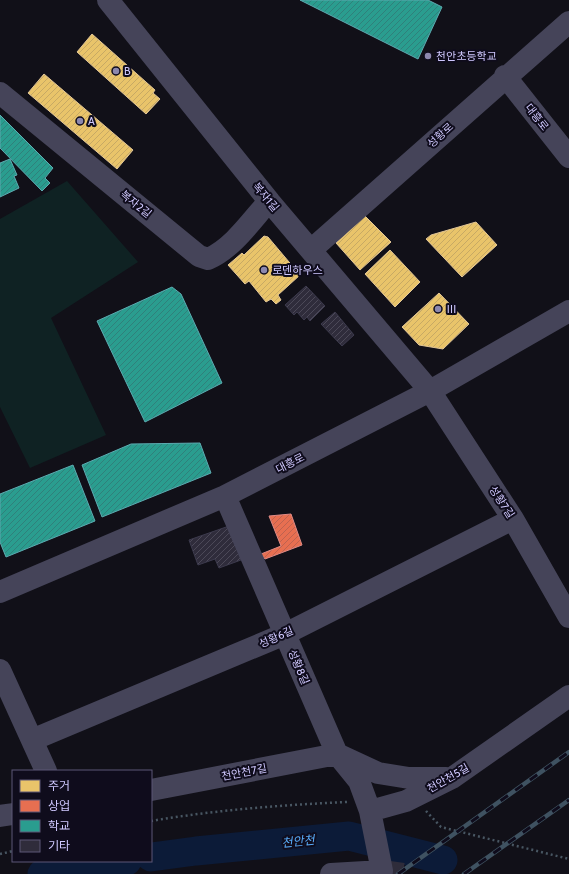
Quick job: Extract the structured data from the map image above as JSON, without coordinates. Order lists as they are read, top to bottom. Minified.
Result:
{"streets":{"street":["대흥로","성황로","복자1길","복자2길","성황7길","성황6길","성황8길","천안천7길","천안천5길"]},"crossings":[["대흥로","성황로"],["대흥로","복자1길"],["대흥로","성황7길"],["대흥로","성황8길"],["성황로","복자1길"],["복자1길","복자2길"],["복자1길","성황7길"],["성황7길","성황6길"],["성황6길","성황8길"],["성황8길","천안천7길"],["성황8길","천안천5길"]],"water":["천안천"],"places":["천안초등학교","B","A","로덴하우스","Ⅲ"],"legend":["주거","상업","학교","기타"]}
